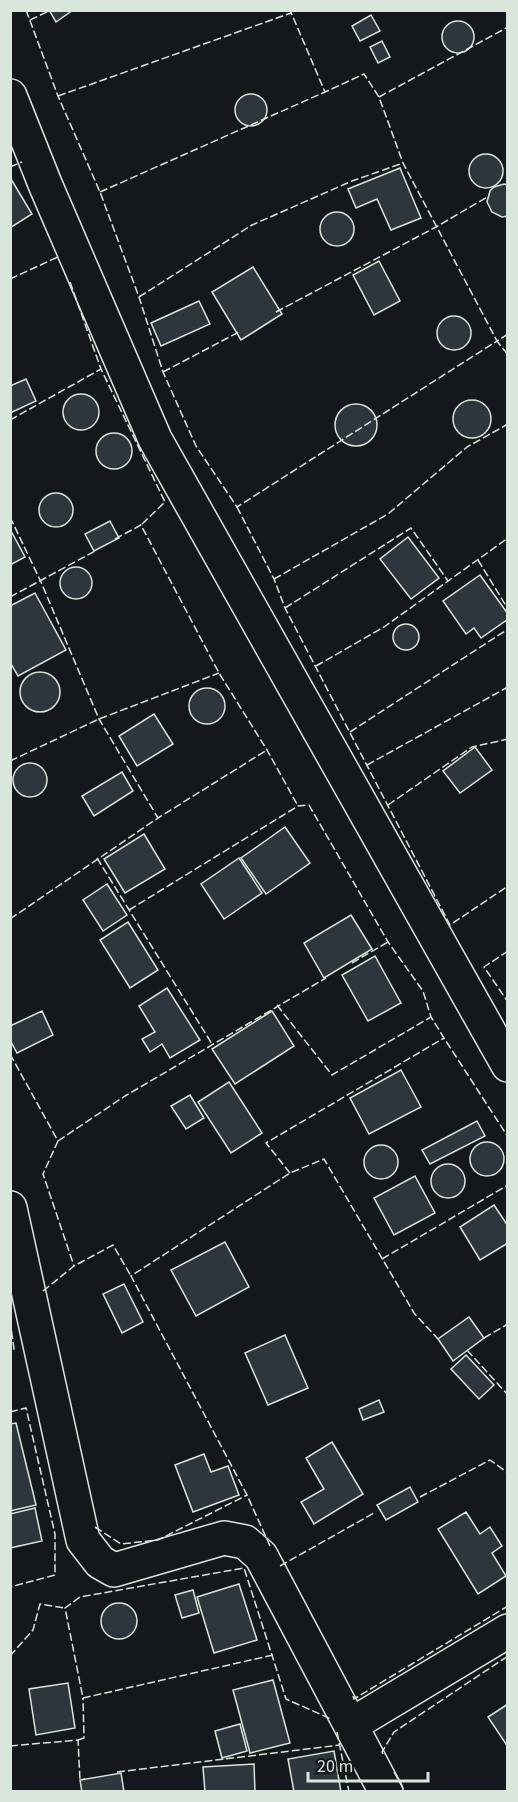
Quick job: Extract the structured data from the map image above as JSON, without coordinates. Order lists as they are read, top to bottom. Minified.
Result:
{"scale_bar":"20 m"}
